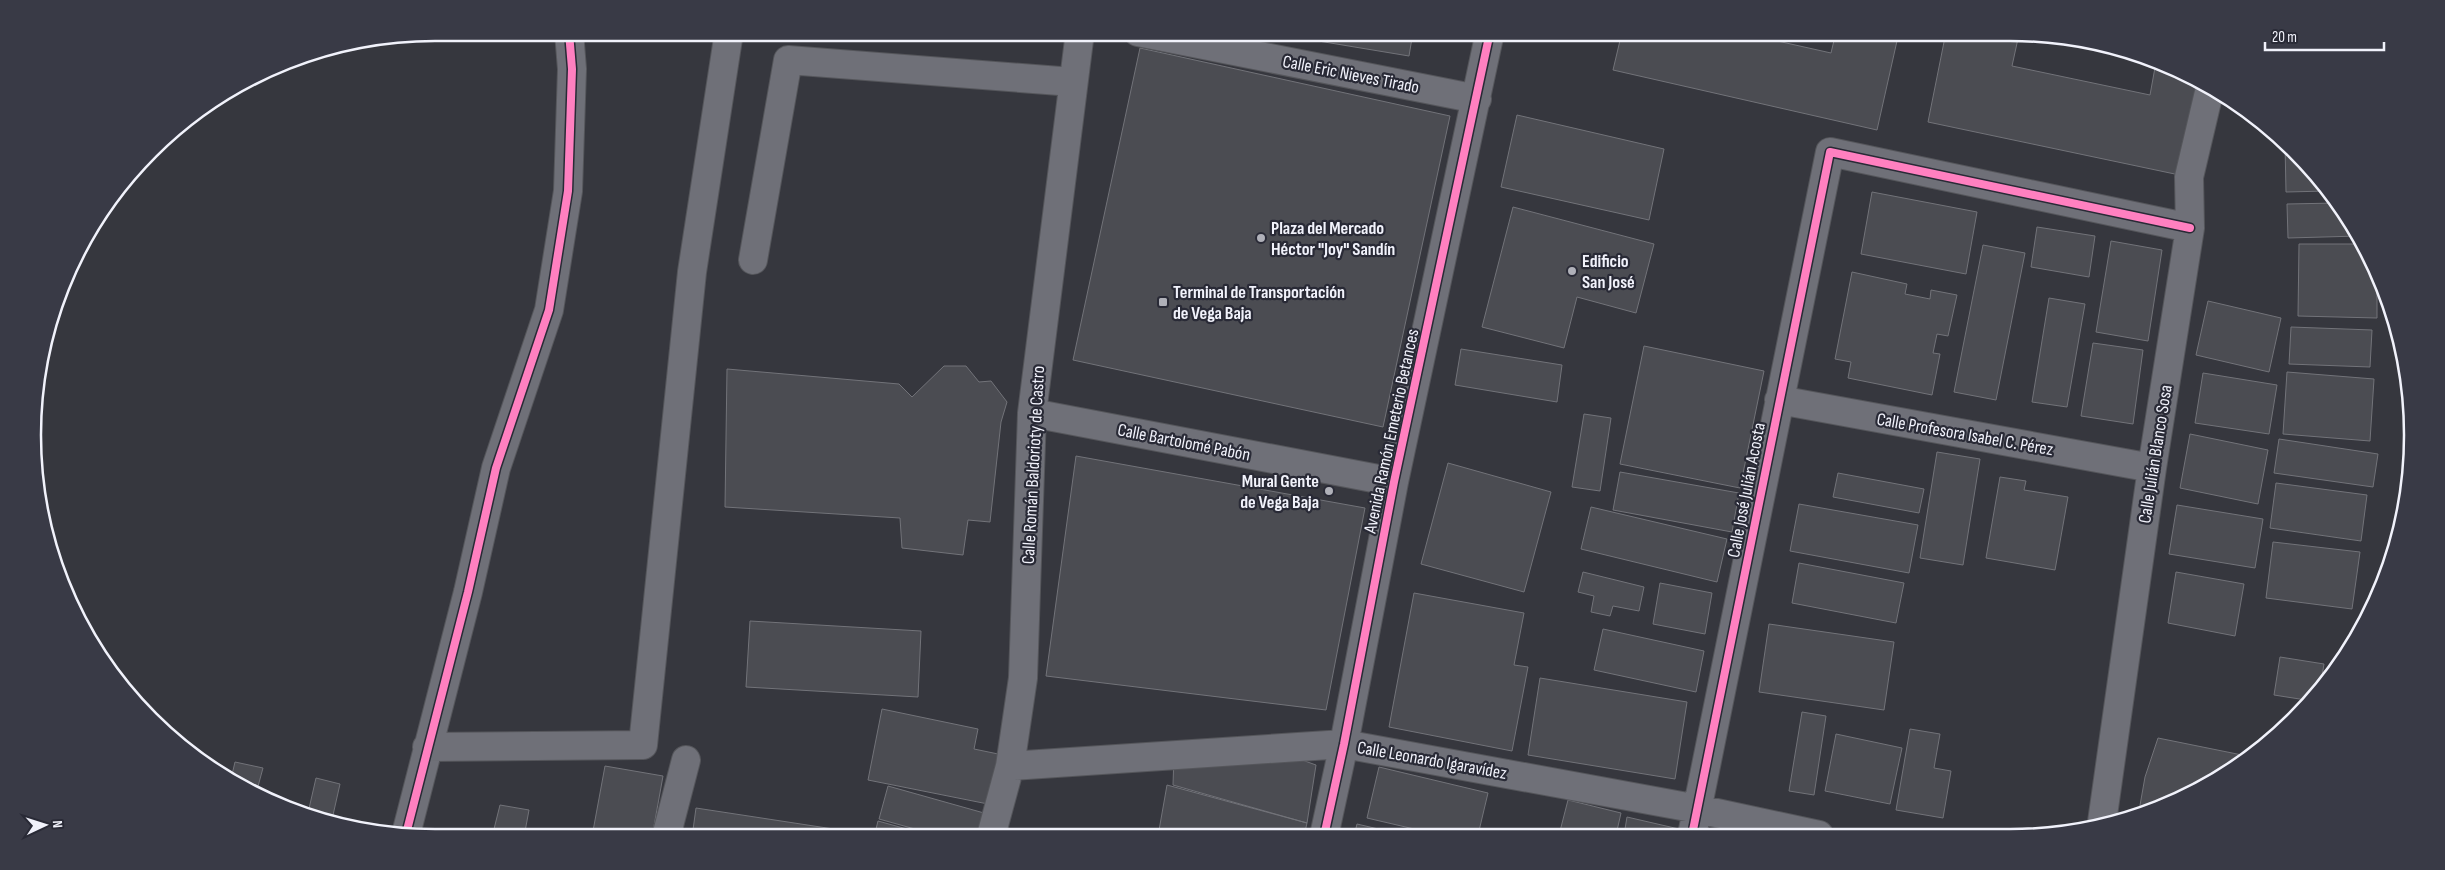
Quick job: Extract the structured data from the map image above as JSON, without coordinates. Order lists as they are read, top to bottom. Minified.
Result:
{"streets":{"street":["Calle Eric Nieves Tirado","Avenida Ramón Emeterio Betances","Calle Profesora Isabel C. Pérez","Calle Bartolomé Pabón","Calle Julián Blanco Sosa","Calle Román Baldorioty de Castro","Calle José Julián Acosta","Calle Leonardo Igaravídez"]},"crossings":[["Calle Eric Nieves Tirado","Avenida Ramón Emeterio Betances"],["Avenida Ramón Emeterio Betances","Calle Bartolomé Pabón"],["Avenida Ramón Emeterio Betances","Calle Leonardo Igaravídez"],["Calle Profesora Isabel C. Pérez","Calle Julián Blanco Sosa"],["Calle Profesora Isabel C. Pérez","Calle José Julián Acosta"],["Calle Bartolomé Pabón","Calle Román Baldorioty de Castro"],["Calle Julián Blanco Sosa","Calle José Julián Acosta"],["Calle Román Baldorioty de Castro","Calle Leonardo Igaravídez"],["Calle José Julián Acosta","Calle Leonardo Igaravídez"]],"places":{"other":["Plaza del Mercado Héctor \"Joy\" Sandín","Edificio San José","Mural Gente de Vega Baja"],"transit":["Terminal de Transportación de Vega Baja"]},"scale_bar":"20 m","north":"right"}
